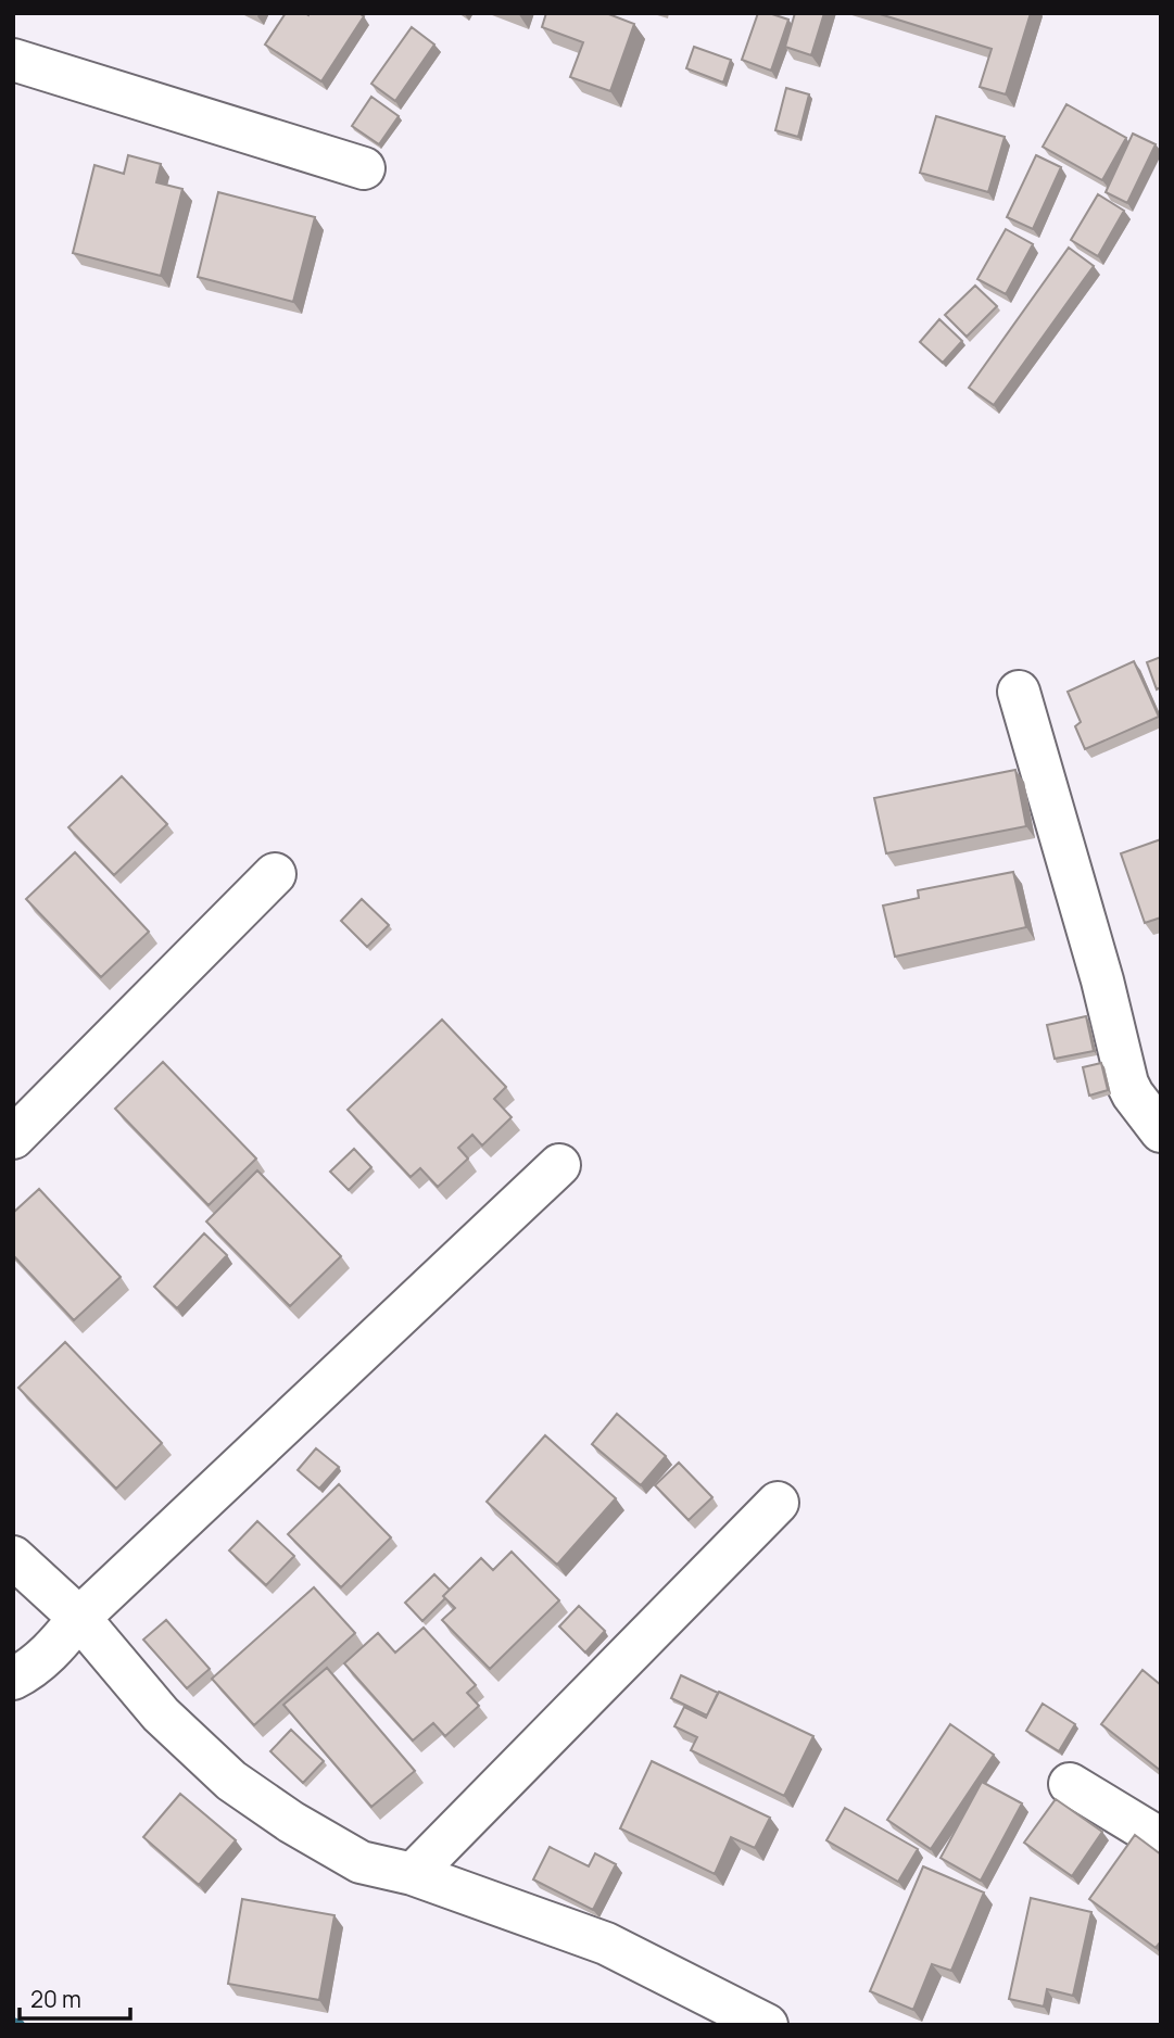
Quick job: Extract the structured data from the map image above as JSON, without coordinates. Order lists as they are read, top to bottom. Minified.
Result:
{"scale_bar":"20 m"}
